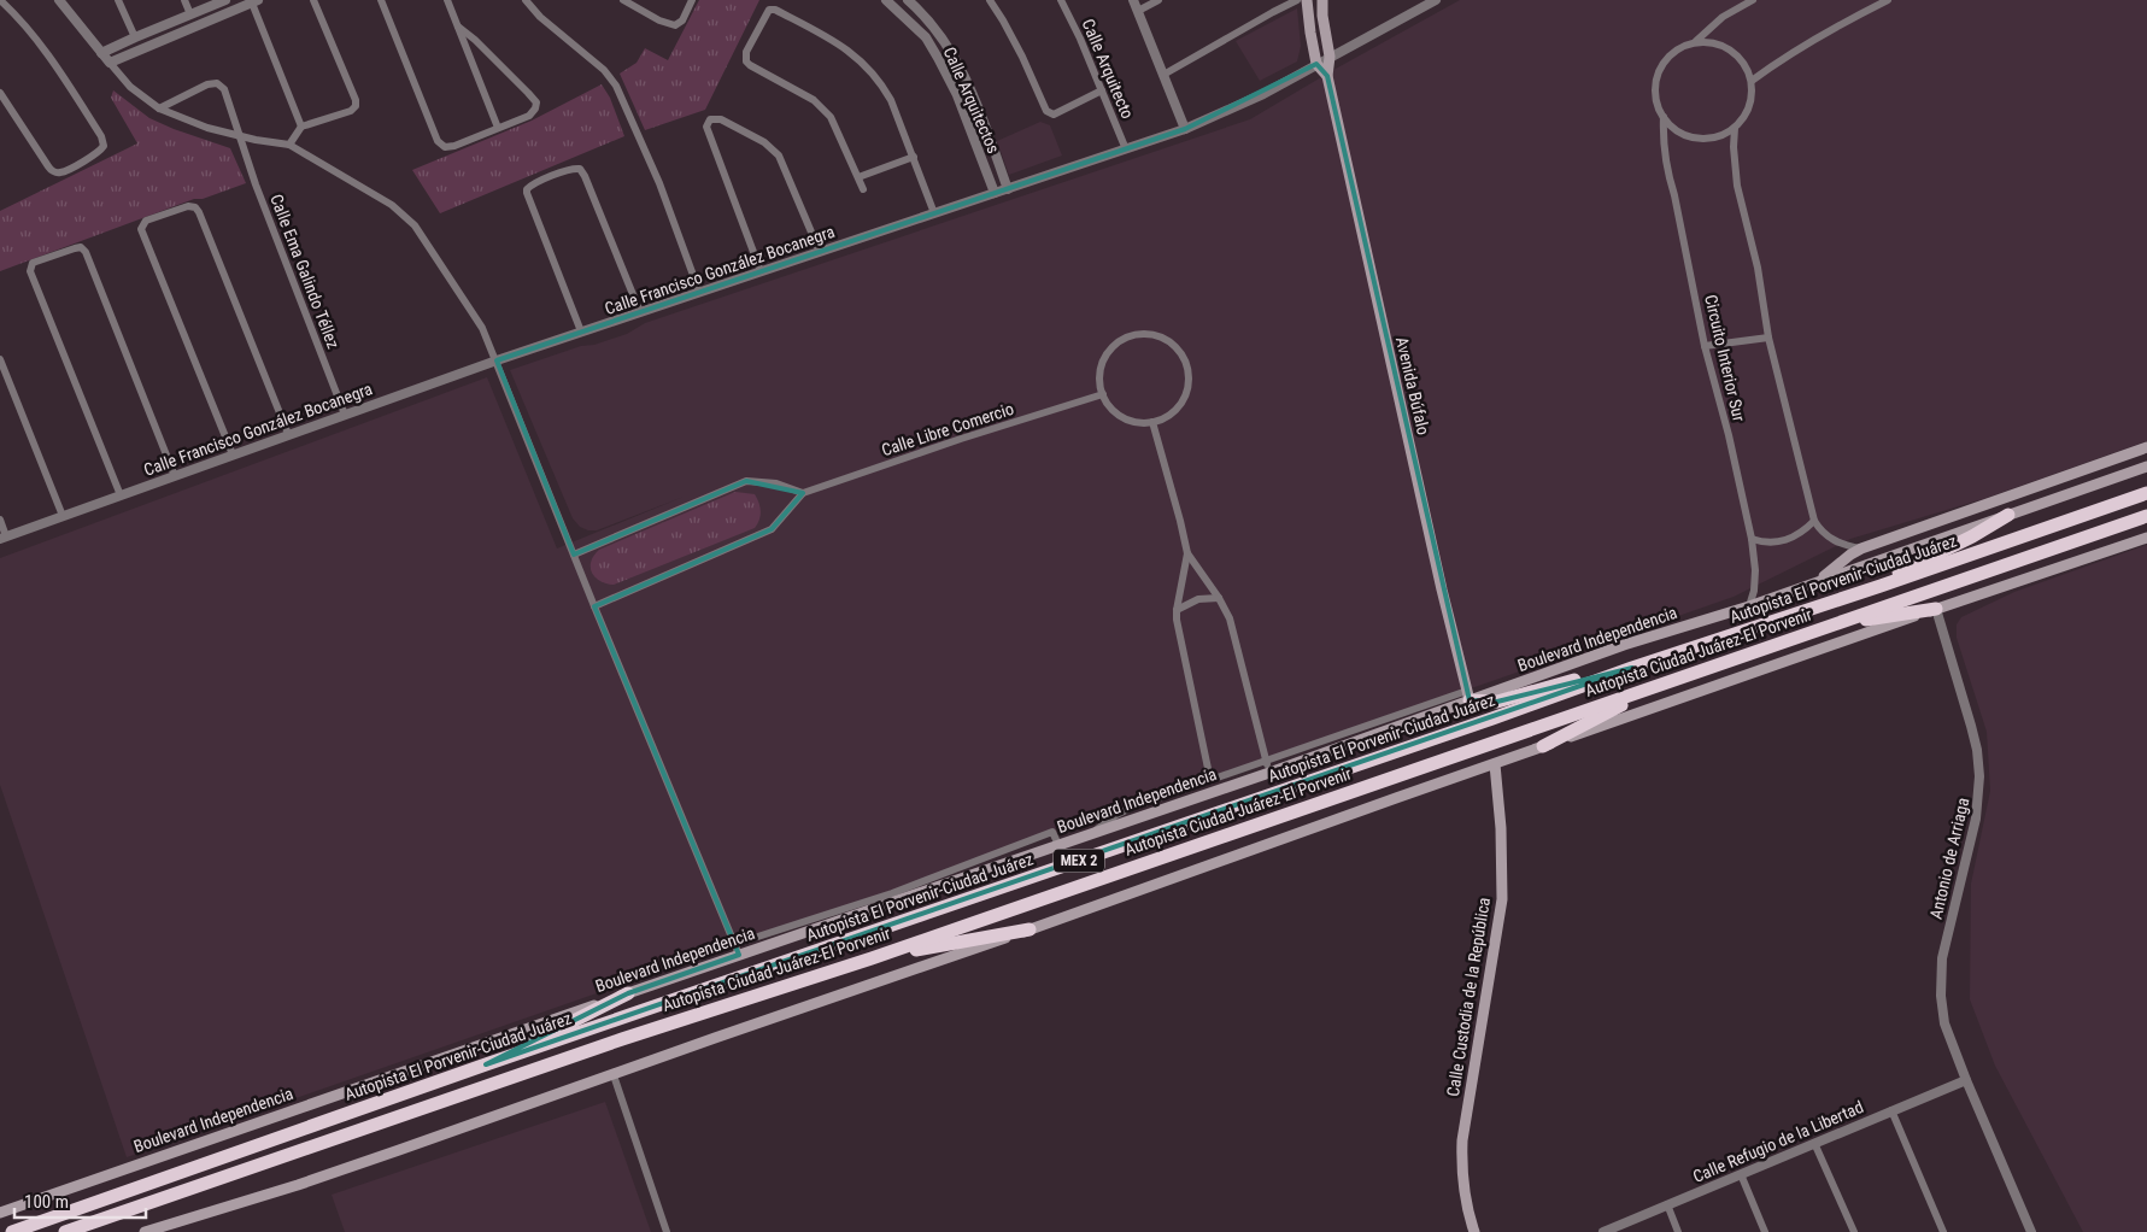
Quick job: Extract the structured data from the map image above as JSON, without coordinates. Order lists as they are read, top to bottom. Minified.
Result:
{"streets":{"highway":["Autopista El Porvenir-Ciudad Juárez","Autopista Ciudad Juárez-El Porvenir","MEX 2"],"main road":["Avenida Búfalo","Boulevard Independencia","Calle Custodia de la República"],"street":["Calle Arquitecto","Calle Arquitectos","Calle Francisco González Bocanegra","Calle Ema Galindo Téllez","Circuito Interior Sur","Calle Libre Comercio","Antonio de Arriaga","Calle Refugio de la Libertad"]},"crossings":[["Calle Arquitecto","Calle Francisco González Bocanegra"],["Calle Arquitectos","Calle Francisco González Bocanegra"],["Calle Francisco González Bocanegra","Calle Ema Galindo Téllez"],["Calle Francisco González Bocanegra","Avenida Búfalo"],["Circuito Interior Sur","Boulevard Independencia"],["Avenida Búfalo","Boulevard Independencia"],["Antonio de Arriaga","Calle Refugio de la Libertad"]],"scale_bar":"100 m"}
